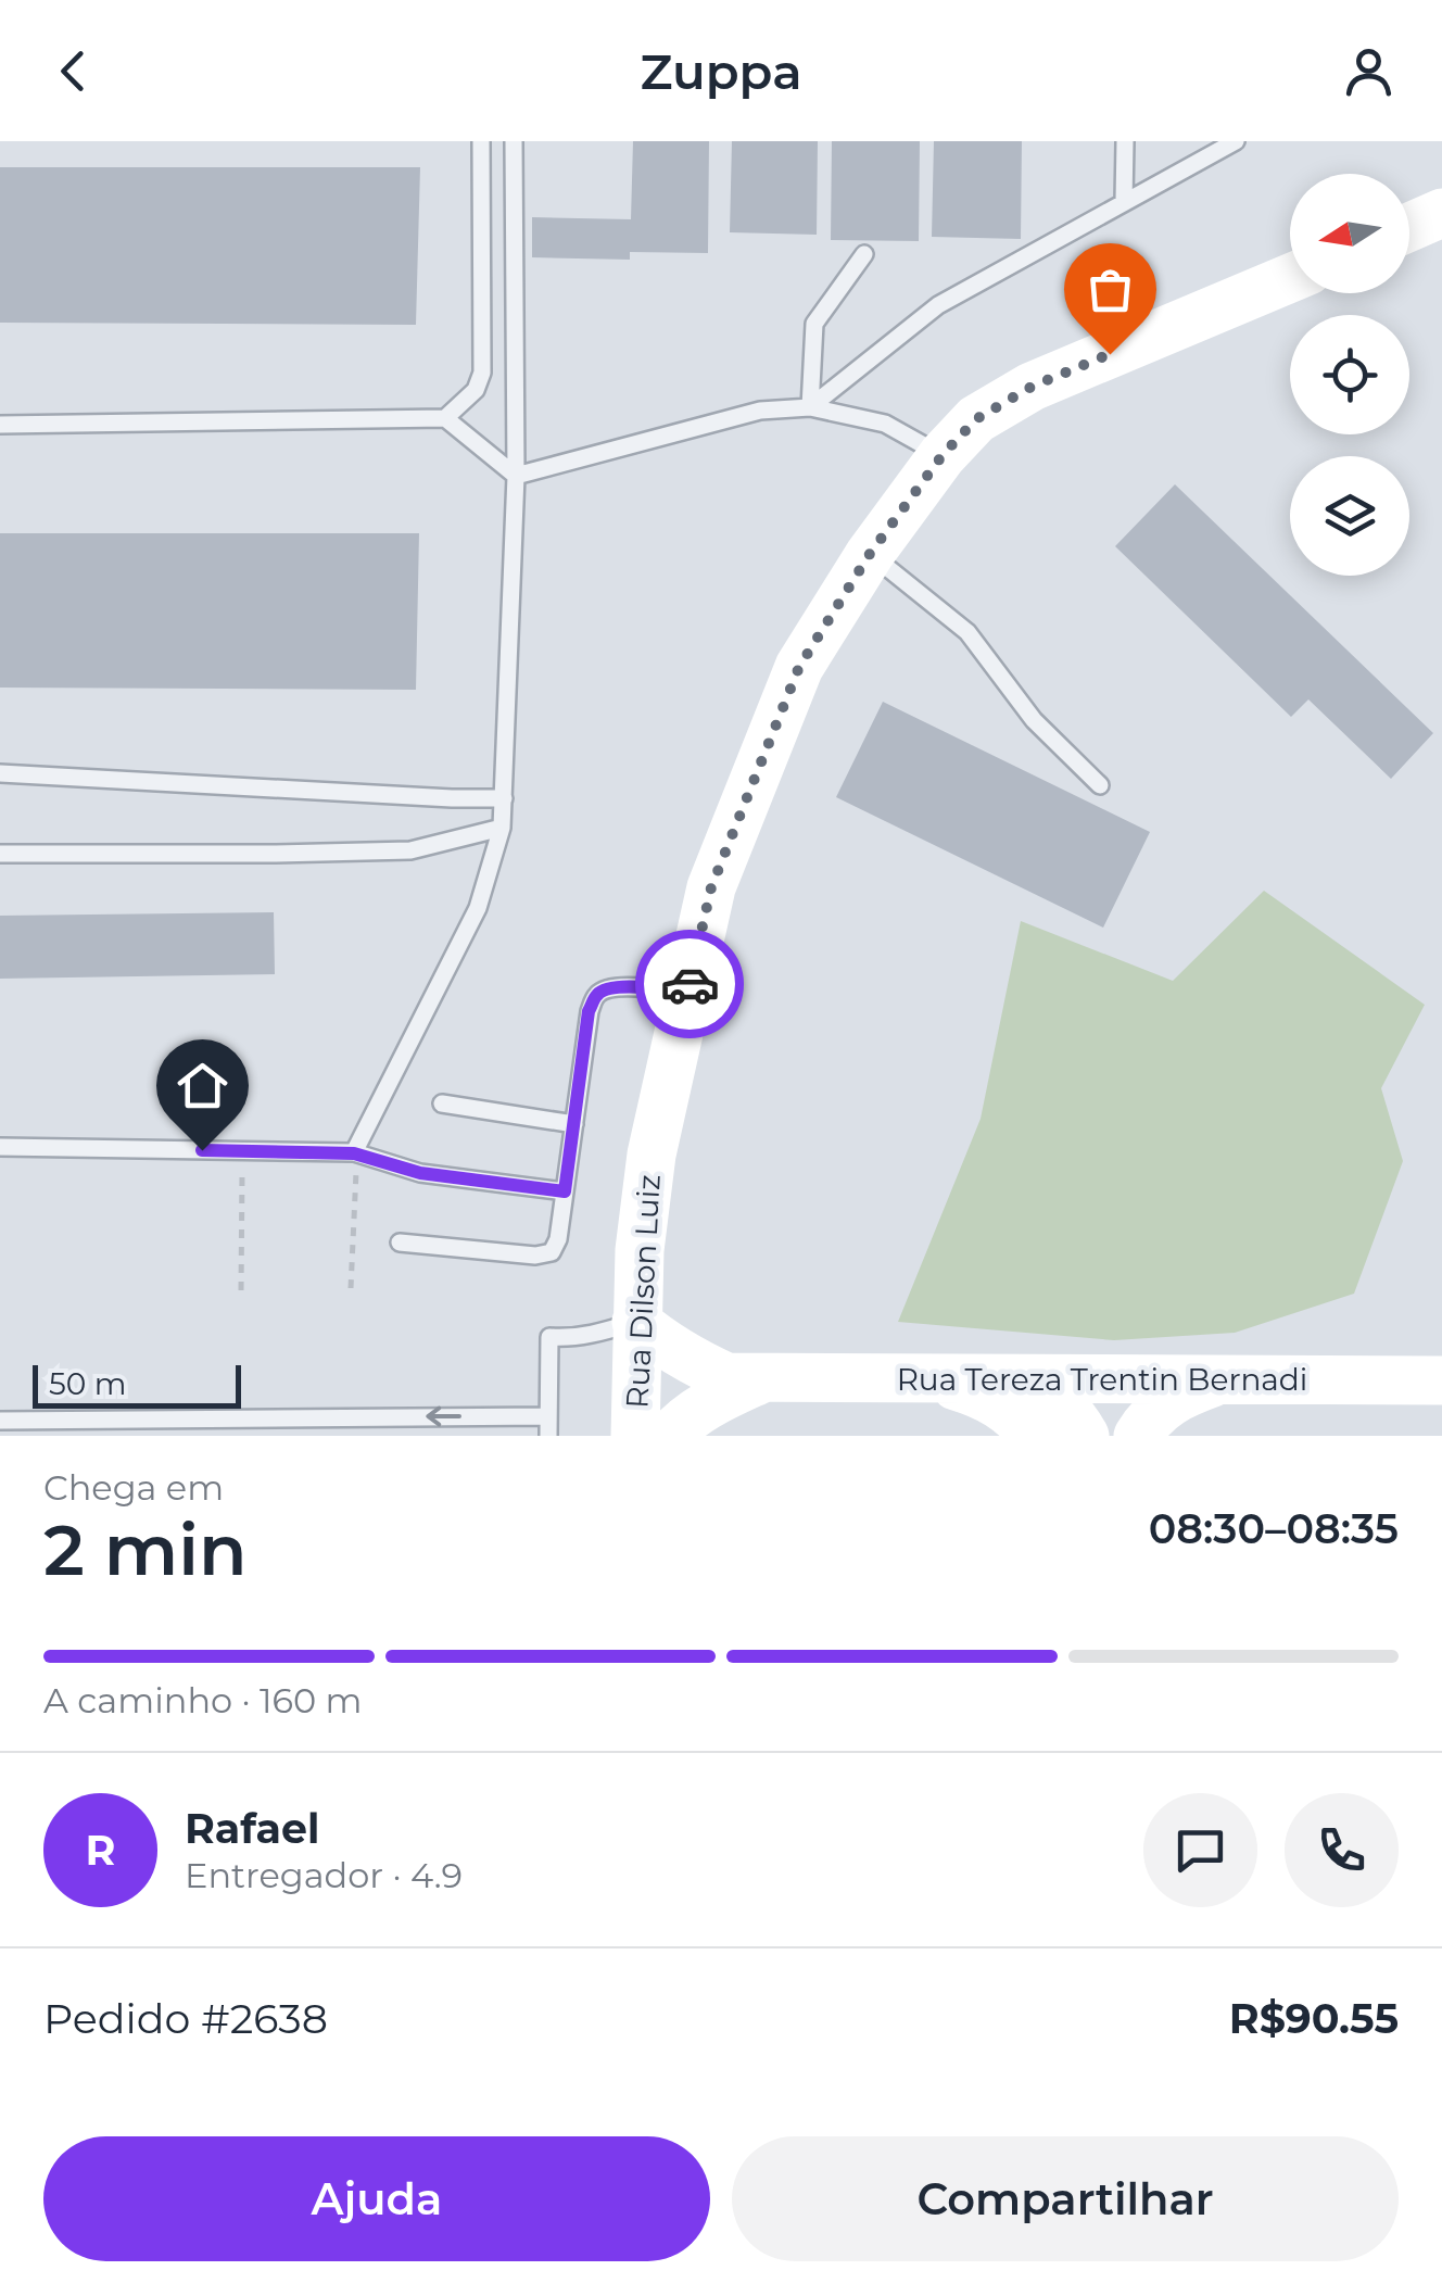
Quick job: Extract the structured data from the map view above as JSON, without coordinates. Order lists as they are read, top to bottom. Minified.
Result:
{"streets":{"street":["Rua Dilson Luiz","Rua Tereza Trentin Bernadi"]},"crossings":[["Rua Dilson Luiz","Rua Tereza Trentin Bernadi"]],"scale_bar":"50 m","north":"left","page":{"header":"Zuppa","scale":"50 m","heading":["2 min","Chega em","08:30–08:35"],"panel":["Rafael","Entregador · 4.9","Pedido #2638","R$90.55"],"bar":"A caminho · 160 m","round":"R","buttons":["Ajuda","Compartilhar"]}}
